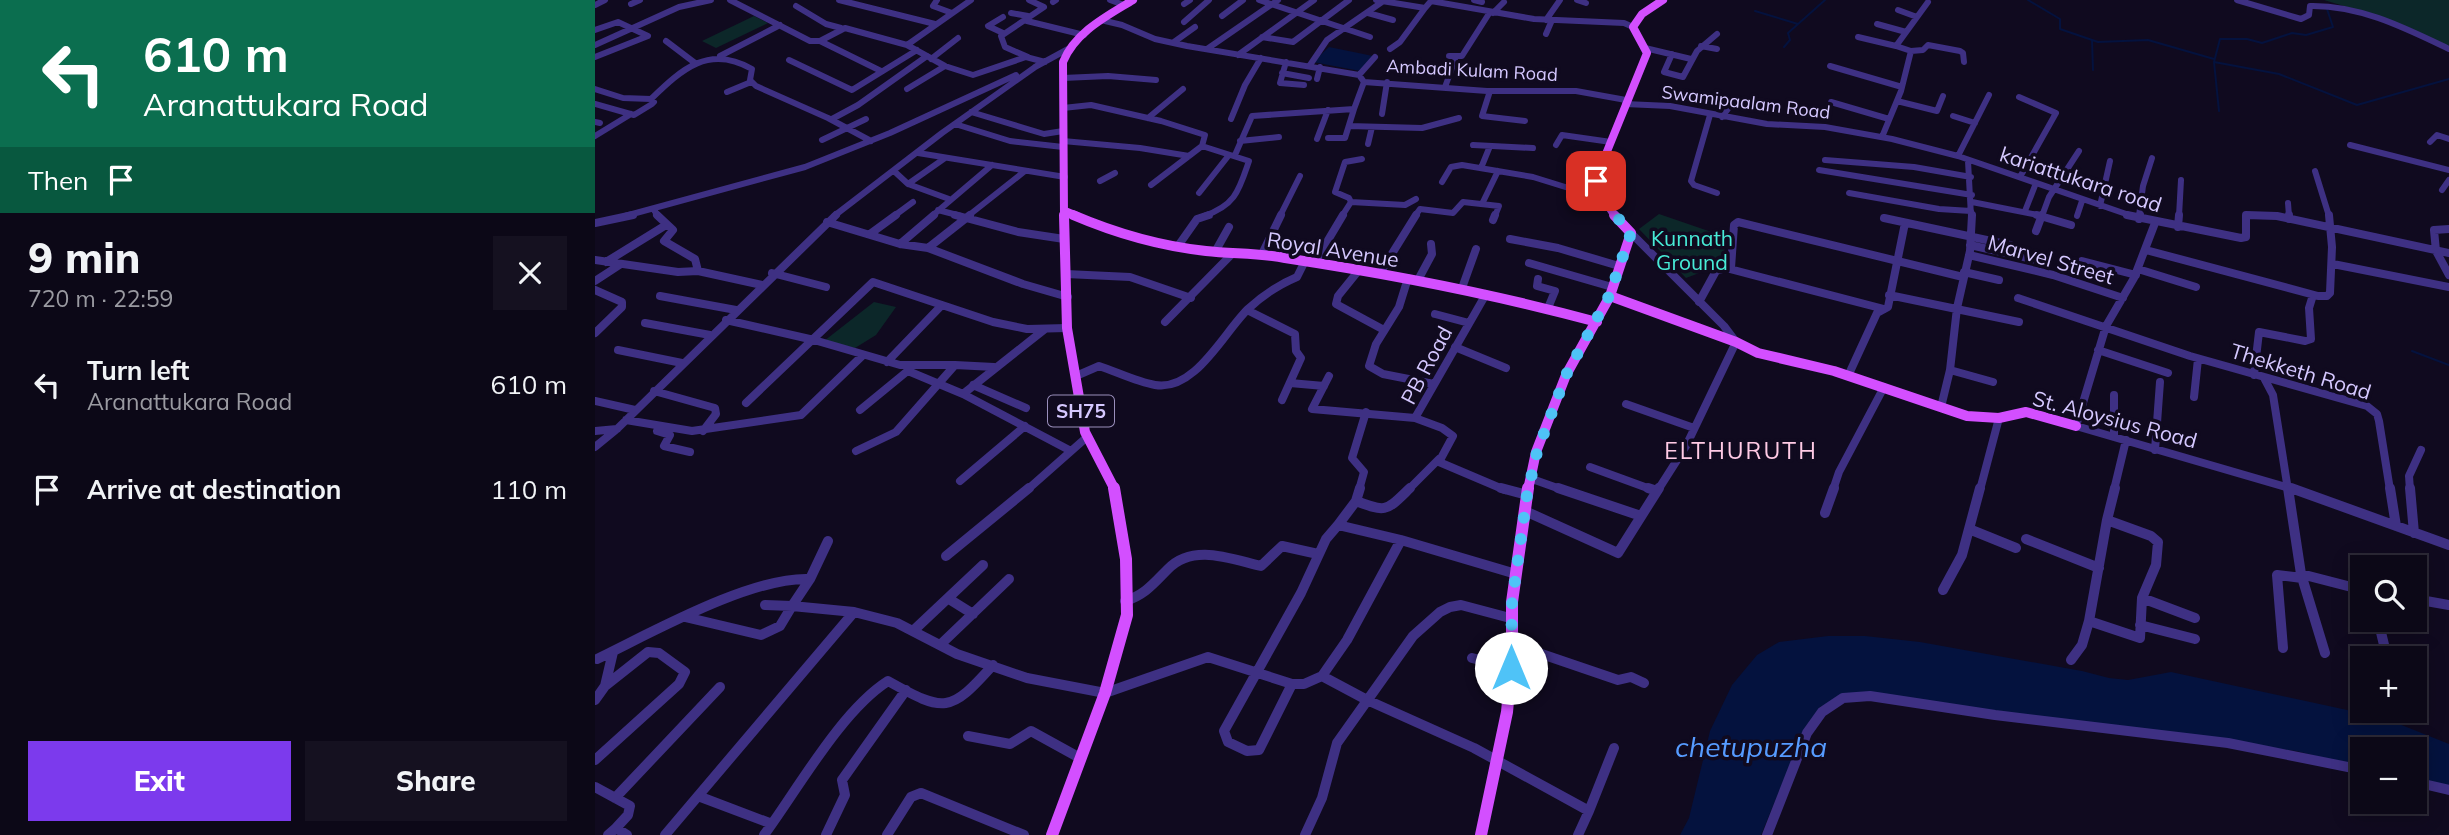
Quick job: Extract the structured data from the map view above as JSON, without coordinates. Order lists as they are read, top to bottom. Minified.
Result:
{"streets":{"main road":["Royal Avenue","SH75","St. Aloysius Road"],"street":["Ambadi Kulam Road","Swamipaalam Road","kariattukara road","Marvel Street","PB Road","Thekketh Road"]},"crossings":[["Ambadi Kulam Road","Swamipaalam Road"],["Swamipaalam Road","kariattukara road"],["kariattukara road","Marvel Street"],["kariattukara road","Thekketh Road"],["kariattukara road","St. Aloysius Road"],["Royal Avenue","PB Road"],["Royal Avenue","SH75"],["Thekketh Road","St. Aloysius Road"]],"districts":["ELTHURUTH"],"water":["chetupuzha"],"parks":["Kunnath Ground"],"page":{"turn":["610 m","Aranattukara Road"],"then":"Then","heading":["9 min","720 m · 22:59"],"list":[{"name":"Turn left","note":"Aranattukara Road","value":"610 m"},{"name":"Arrive at destination","value":"110 m"}],"map_buttons":["+","−"],"buttons":["Exit","Share"]}}
